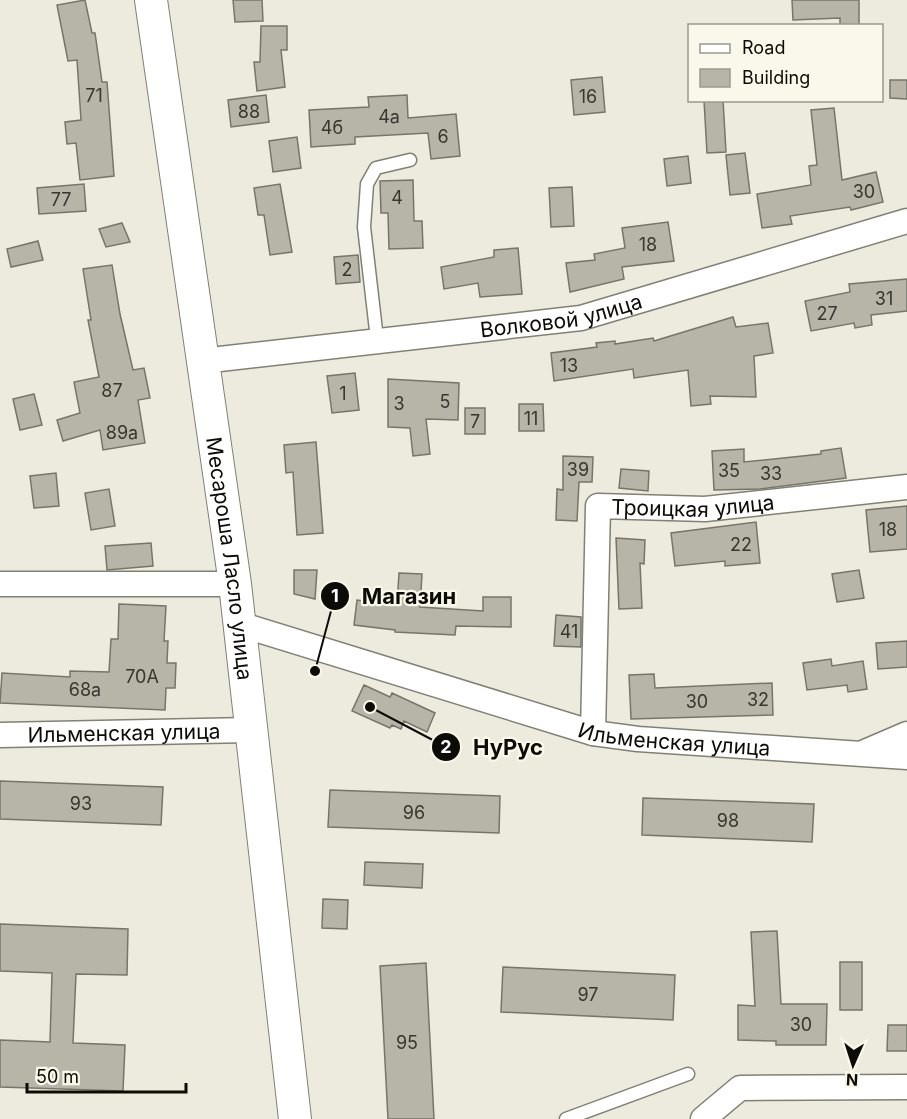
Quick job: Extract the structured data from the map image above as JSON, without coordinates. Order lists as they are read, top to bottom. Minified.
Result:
{"streets":{"street":["Волковой улица","Троицкая улица","Месароша Ласло улица","Ильменская улица"]},"crossings":[["Волковой улица","Месароша Ласло улица"],["Троицкая улица","Ильменская улица"],["Месароша Ласло улица","Ильменская улица"]],"places":["Магазин","НуРус"],"house_numbers":["71","16","88","4а","4б","6","30","4","77","18","2","31","27","13","87","1","5","3","11","7","89а","39","35","33","18","22","41","70А","68а","32","30","93","96","98","97","30","95"],"legend":["Road","Building"],"scale_bar":"50 m","north":"bottom"}
